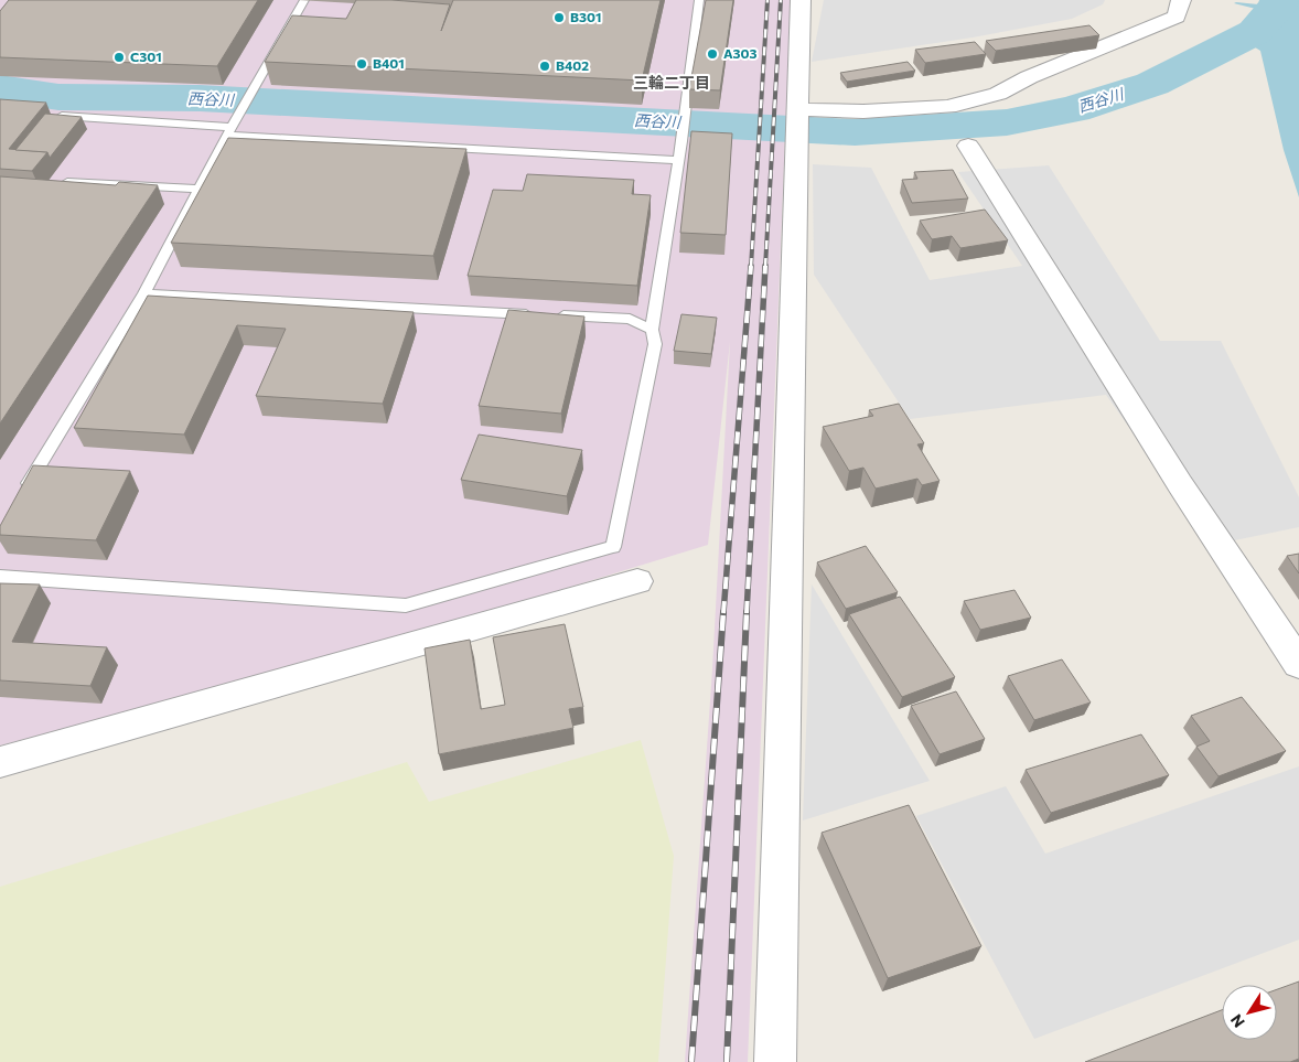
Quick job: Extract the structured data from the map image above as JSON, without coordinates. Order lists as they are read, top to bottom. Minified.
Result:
{"districts":["三輪二丁目"],"water":["西谷川"],"places":["B301","A303","C301","B401","B402"],"north":"bottom left"}
